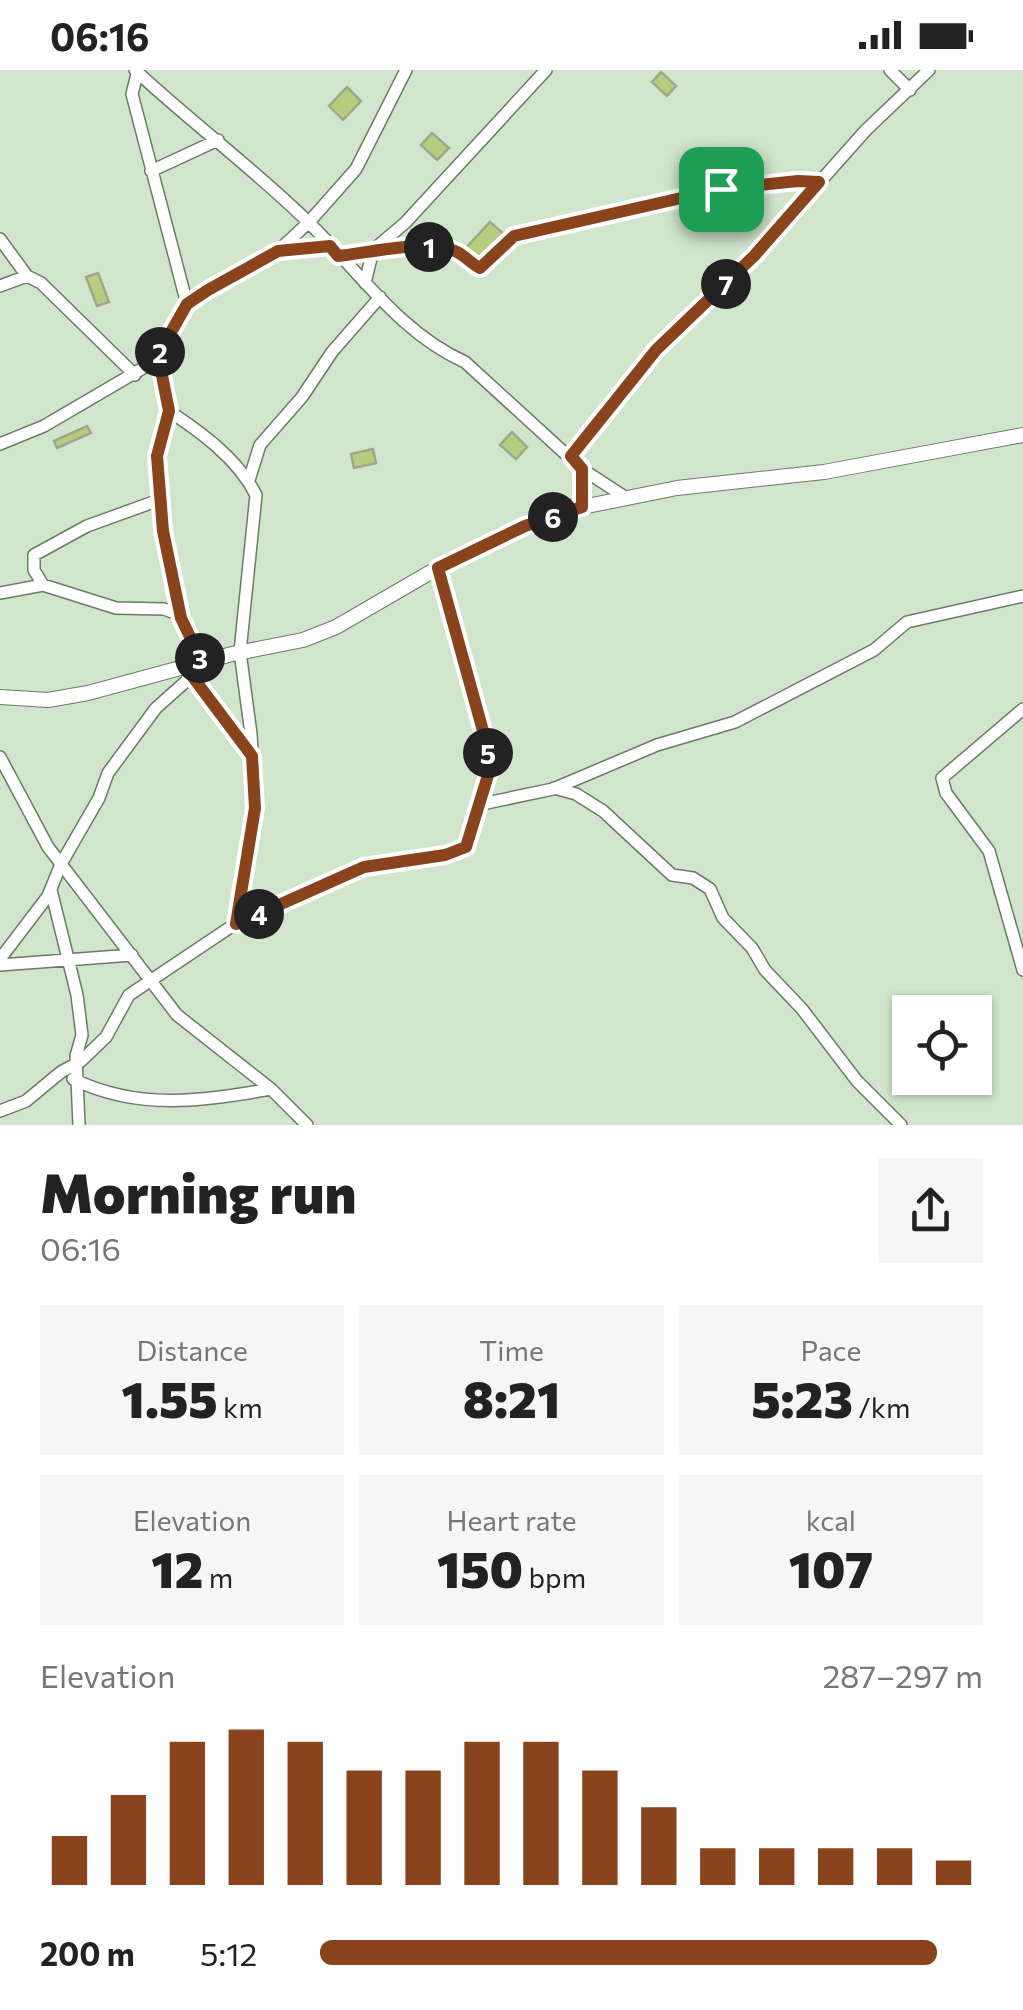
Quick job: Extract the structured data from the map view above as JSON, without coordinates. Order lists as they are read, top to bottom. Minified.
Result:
{"page":{"status":"06:16","pins":["1","7","2","6","3","5","4"],"heading":["Morning run","06:16"],"stats":[["Distance","1.55 km"],["Time","8:21"],["Pace","5:23 /km"],["Elevation","12 m"],["Heart rate","150 bpm"],["kcal","107"]],"chart":["Elevation","287–297 m"],"list":[{"name":"200 m","note":"5:12"}]}}
